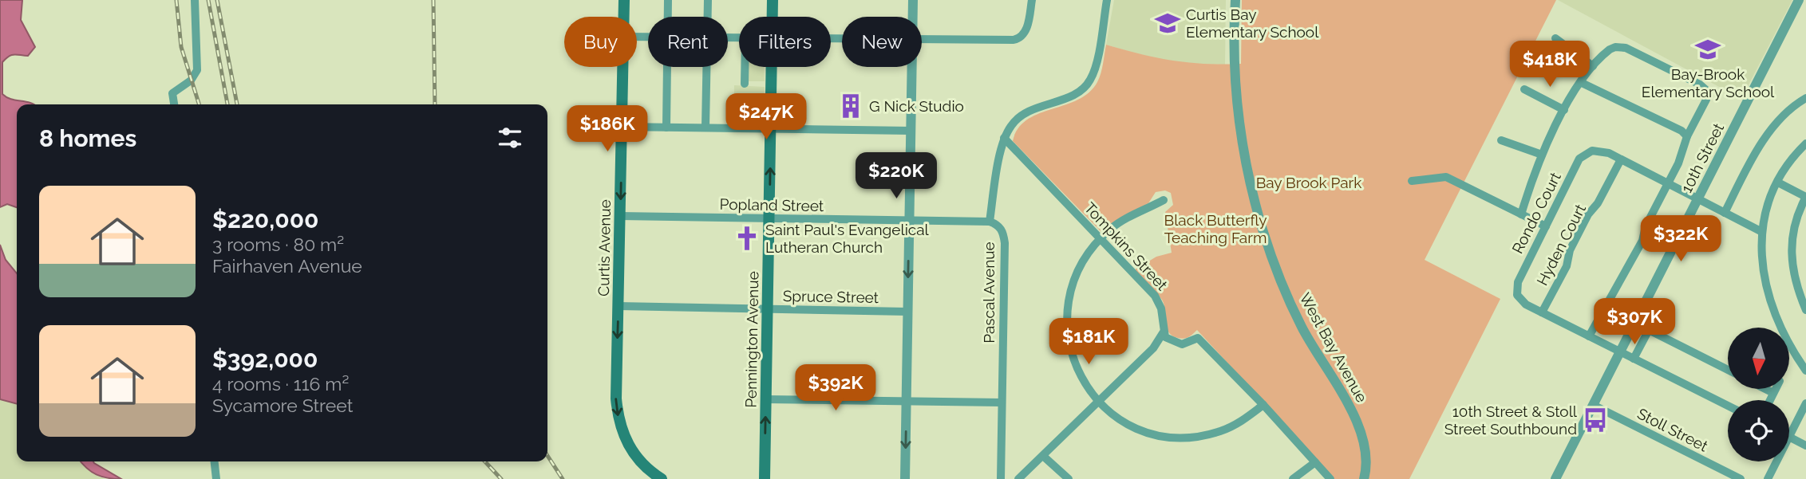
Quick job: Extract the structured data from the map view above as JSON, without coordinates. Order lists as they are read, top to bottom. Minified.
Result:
{"streets":{"main road":["Curtis Avenue","Pennington Avenue"],"street":["10th Street","Popland Street","Rondo Court","Hyden Court","Tompkins Street","Pascal Avenue","Spruce Street","West Bay Avenue","Stoll Street"]},"crossings":[["10th Street","Stoll Street"],["Popland Street","Curtis Avenue"],["Popland Street","Pascal Avenue"],["Popland Street","Pennington Avenue"],["Rondo Court","Hyden Court"],["Tompkins Street","Pascal Avenue"],["Curtis Avenue","Spruce Street"],["Spruce Street","Pennington Avenue"]],"one_way":["Curtis Avenue","Pennington Avenue"],"parks":["Bay Brook Park","Black Butterfly Teaching Farm"],"places":{"school or university":["Curtis Bay Elementary School","Bay-Brook Elementary School"],"building":["G Nick Studio"],"church":["Saint Paul's Evangelical Lutheran Church"],"bus stop":["10th Street & Stoll Street Southbound"]},"north":"bottom","page":{"chip":["Buy","Rent","Filters","New"],"price":["$418K","$247K","$186K","$220K","$322K","$307K","$181K","$392K"],"heading":"8 homes","list":[{"name":"$220,000","note":"3 rooms · 80 m² · Fairhaven Avenue"},{"name":"$392,000","note":"4 rooms · 116 m² · Sycamore Street"}]}}
